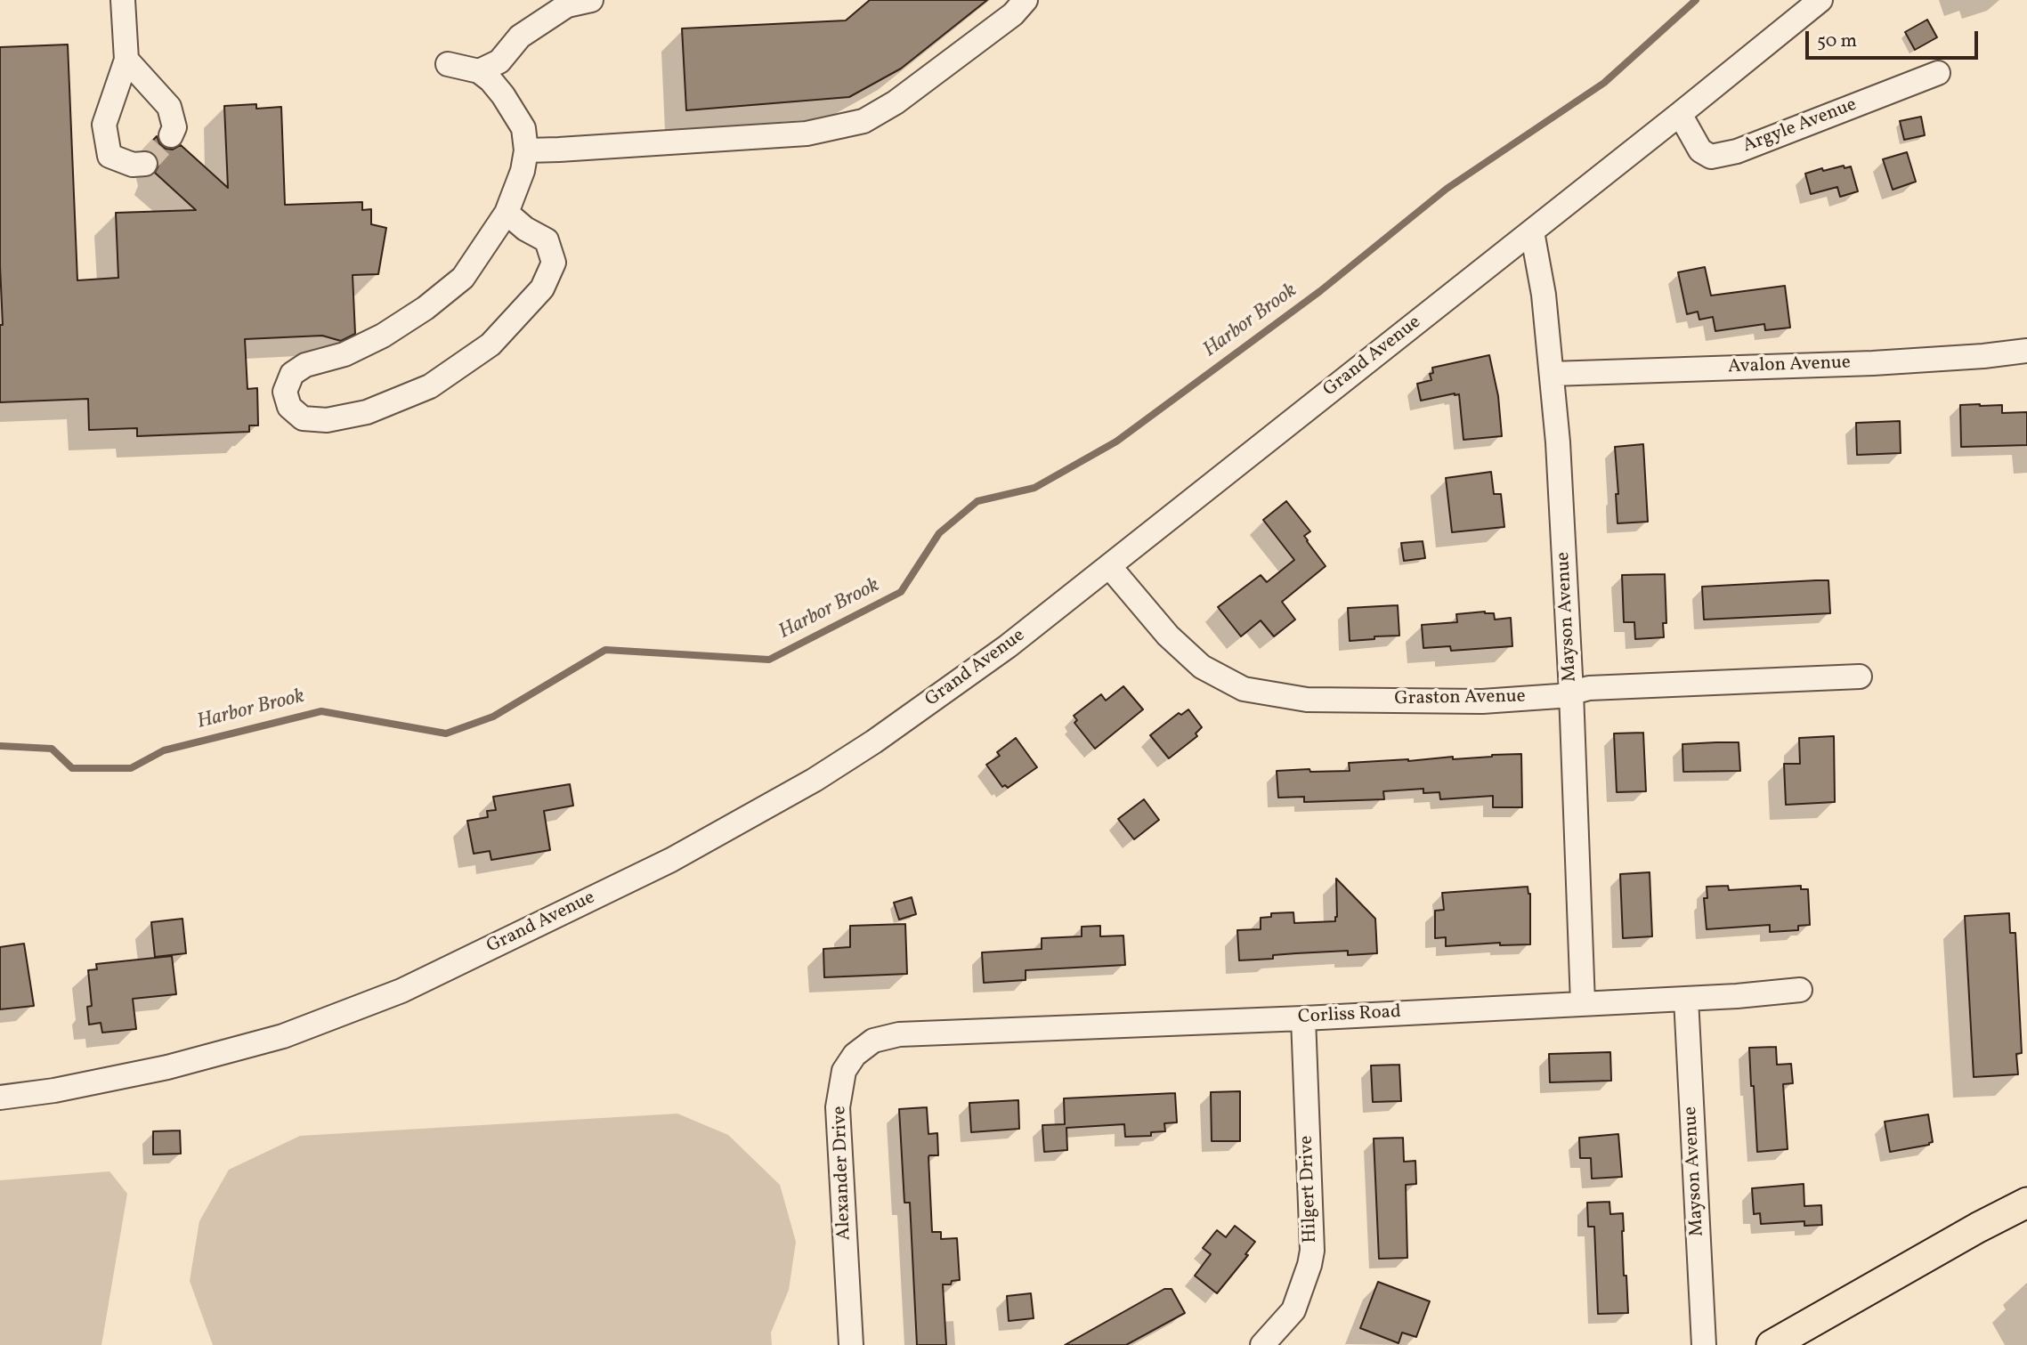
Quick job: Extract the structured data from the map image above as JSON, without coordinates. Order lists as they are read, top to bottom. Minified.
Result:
{"streets":{"street":["Argyle Avenue","Grand Avenue","Avalon Avenue","Mayson Avenue","Graston Avenue","Corliss Road","Alexander Drive","Hilgert Drive"]},"crossings":[["Argyle Avenue","Grand Avenue"],["Grand Avenue","Mayson Avenue"],["Grand Avenue","Graston Avenue"],["Avalon Avenue","Mayson Avenue"],["Mayson Avenue","Graston Avenue"],["Mayson Avenue","Corliss Road"],["Corliss Road","Alexander Drive"],["Corliss Road","Hilgert Drive"]],"water":["Harbor Brook"],"scale_bar":"50 m"}
